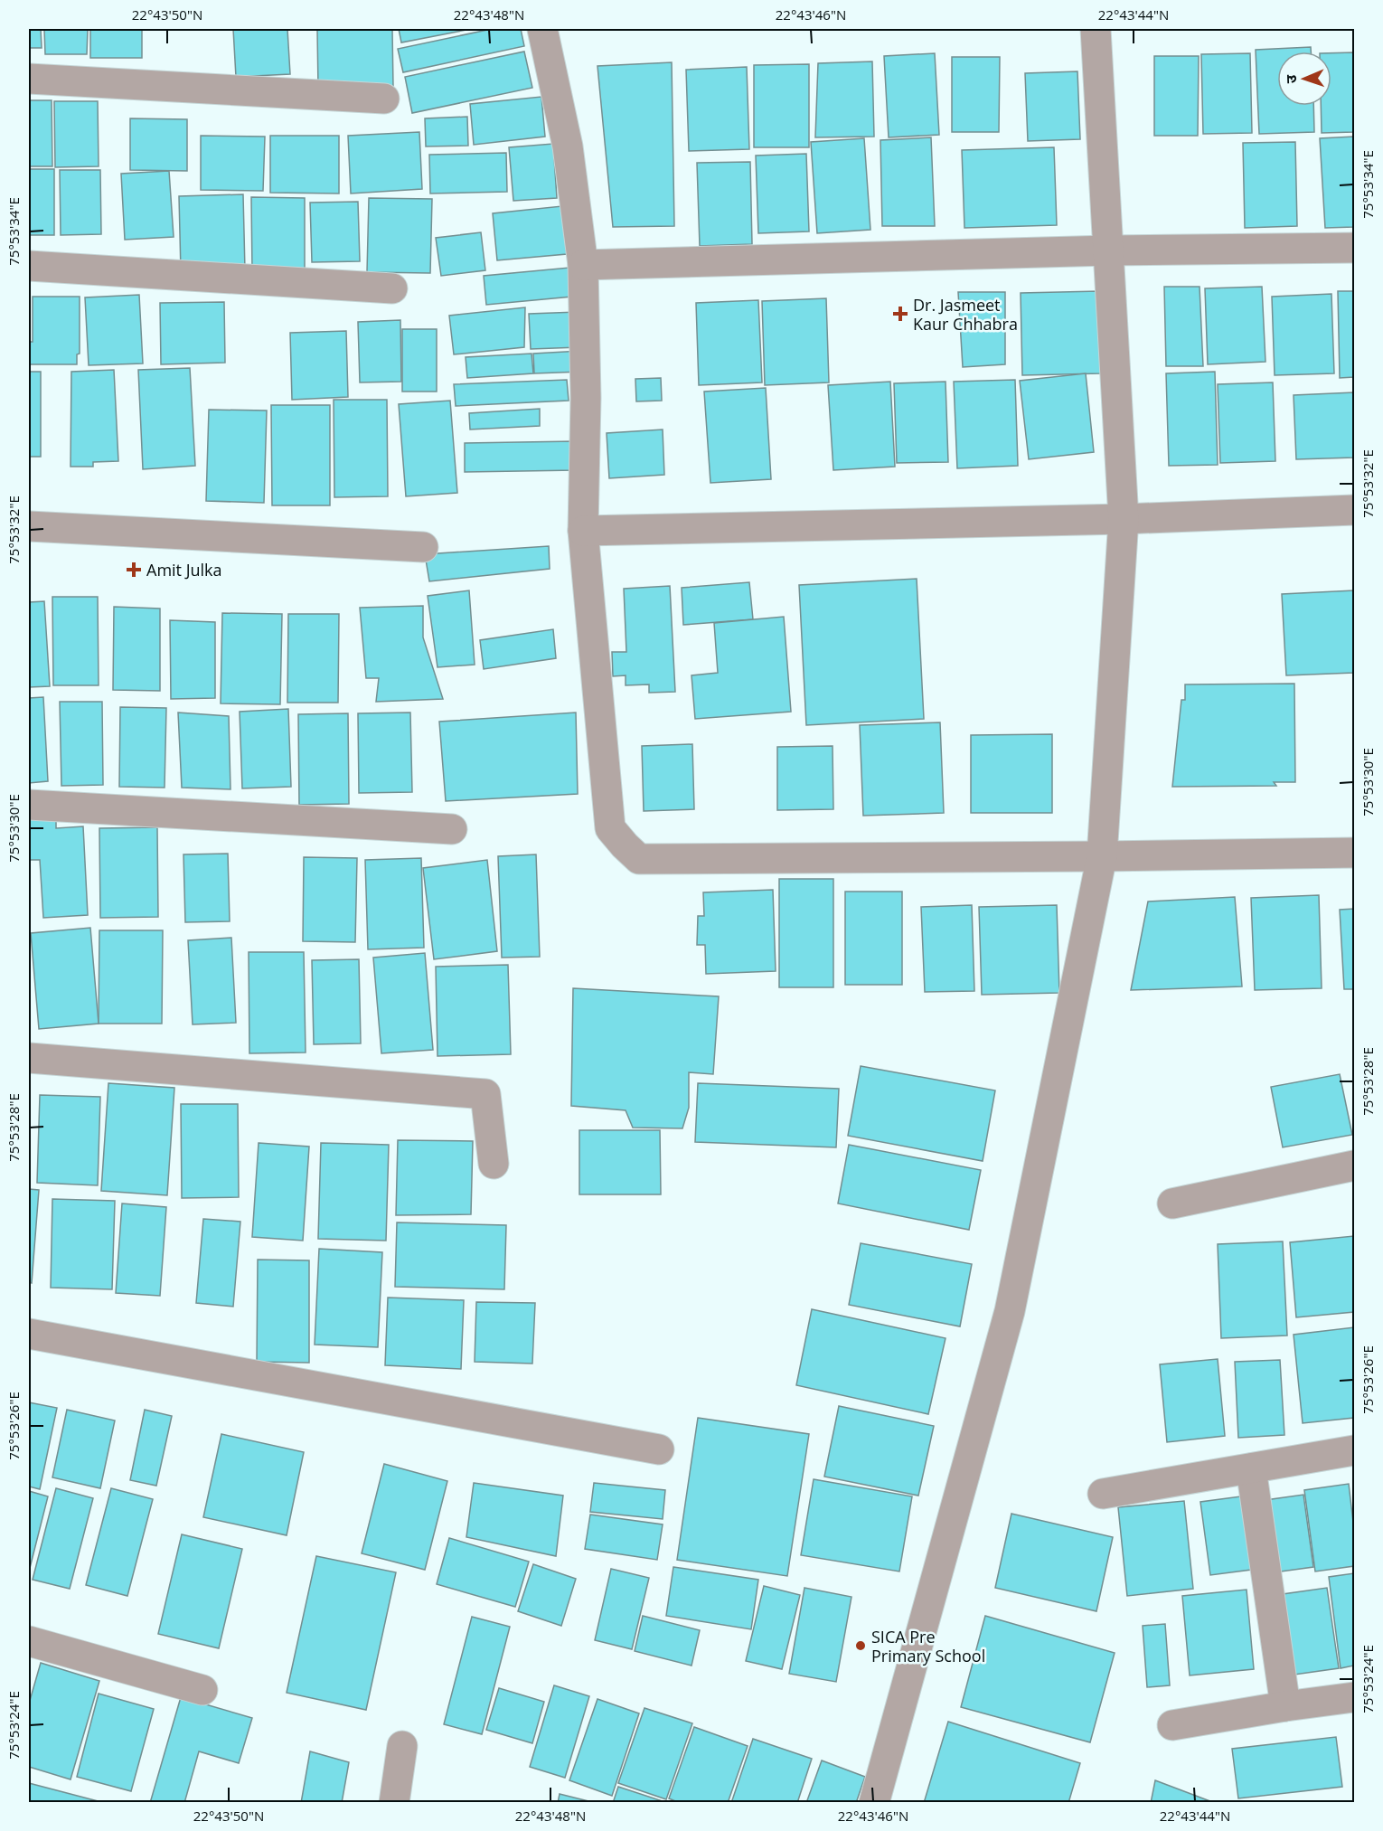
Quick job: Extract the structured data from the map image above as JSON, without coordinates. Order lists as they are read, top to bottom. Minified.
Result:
{"places":{"health":["Dr. Jasmeet Kaur Chhabra","Amit Julka"],"other":["SICA Pre Primary School"]},"north":"left","coordinates":["22°43'50\"N","22°43'48\"N","22°43'46\"N","22°43'44\"N","75°53'34\"E","75°53'32\"E","75°53'30\"E","75°53'28\"E","75°53'26\"E","75°53'24\"E"]}
